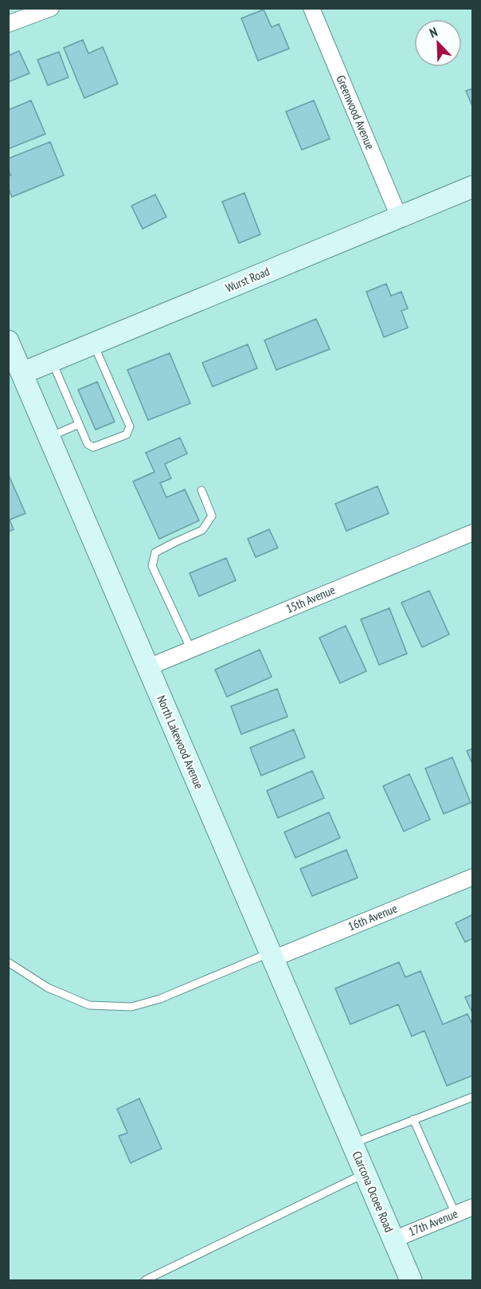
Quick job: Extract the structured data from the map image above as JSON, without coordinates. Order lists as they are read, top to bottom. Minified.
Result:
{"streets":{"street":["Greenwood Avenue","Wurst Road","15th Avenue","North Lakewood Avenue","16th Avenue","Clarcona Ocoee Road","17th Avenue"]},"crossings":[["Greenwood Avenue","Wurst Road"],["Wurst Road","North Lakewood Avenue"],["15th Avenue","North Lakewood Avenue"],["North Lakewood Avenue","16th Avenue"],["North Lakewood Avenue","Clarcona Ocoee Road"],["Clarcona Ocoee Road","17th Avenue"]],"north":"top left"}
